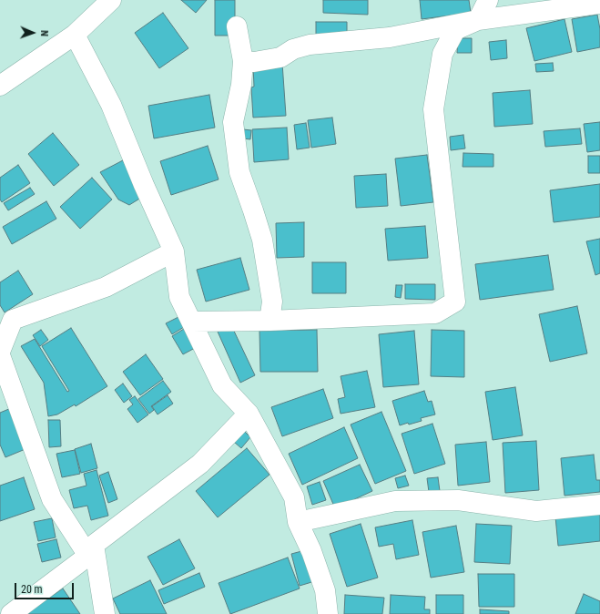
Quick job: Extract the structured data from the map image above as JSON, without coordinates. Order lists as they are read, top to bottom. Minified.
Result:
{"scale_bar":"20 m","north":"right"}
